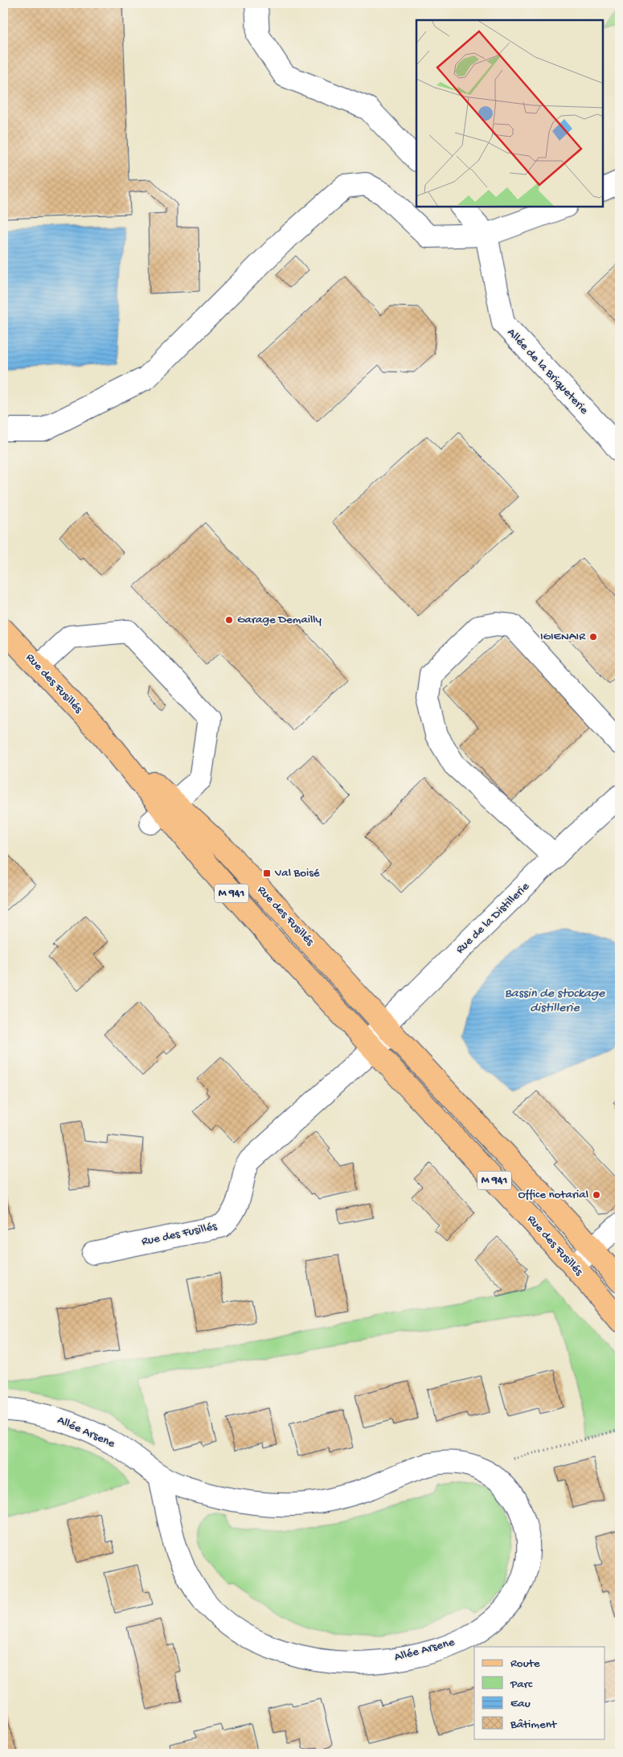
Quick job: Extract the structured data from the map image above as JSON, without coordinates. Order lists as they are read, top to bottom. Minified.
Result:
{"streets":{"main road":["Rue des Fusillés","M 941"],"street":["Allée de la Briqueterie","Rue de la Distillerie","Allée Arsene"]},"crossings":[["Rue des Fusillés","Rue de la Distillerie"]],"water":["Bassin de stockage distillerie"],"places":{"other":["Garage Demailly","IGIENAIR","Office notarial"],"transit":["Val Boisé"]},"legend":["Route","Parc","Eau","Bâtiment"]}
